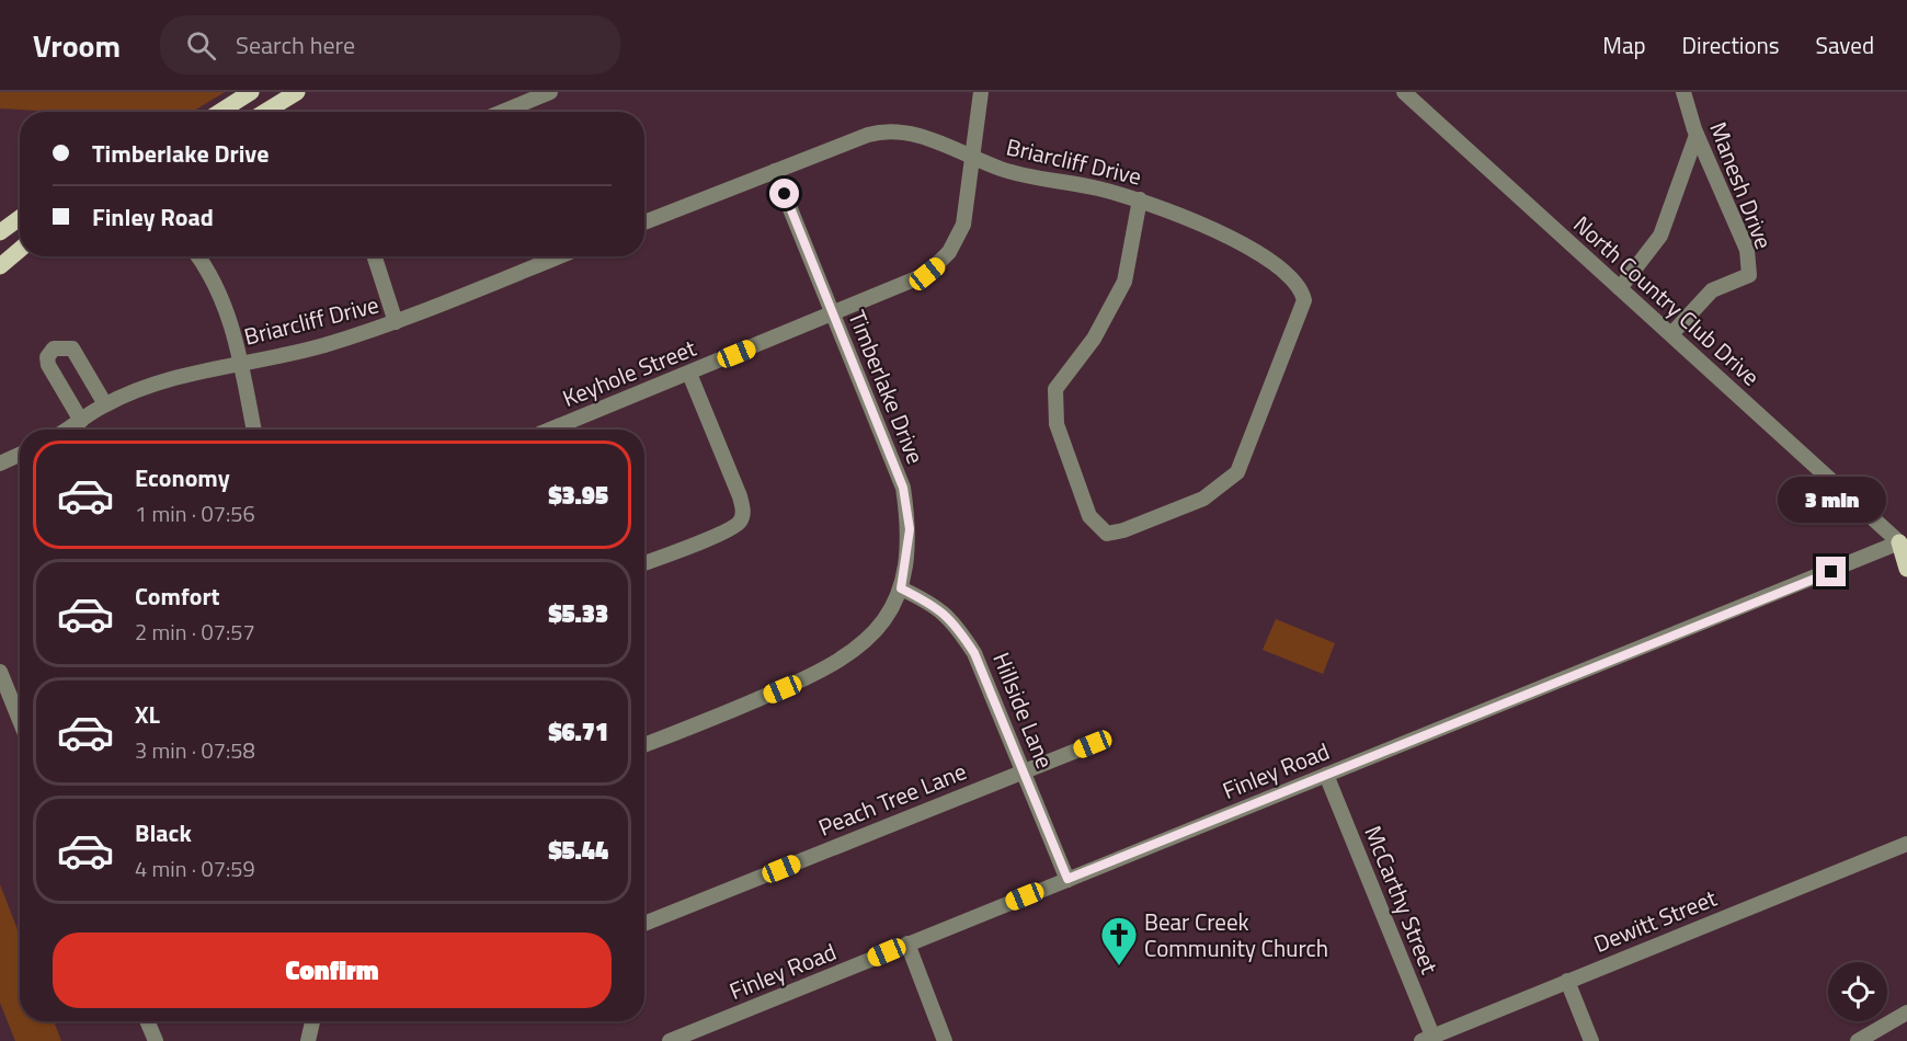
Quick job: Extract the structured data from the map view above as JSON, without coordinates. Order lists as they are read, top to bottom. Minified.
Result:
{"streets":{"street":["Briarcliff Drive","Manesh Drive","North Country Club Drive","Keyhole Street","Timberlake Drive","Hillside Lane","Finley Road","Peach Tree Lane","McCarthy Street","Dewitt Street"]},"crossings":[["Briarcliff Drive","Keyhole Street"],["Briarcliff Drive","Timberlake Drive"],["Manesh Drive","North Country Club Drive"],["North Country Club Drive","Finley Road"],["Keyhole Street","Timberlake Drive"],["Timberlake Drive","Hillside Lane"],["Hillside Lane","Finley Road"],["Hillside Lane","Peach Tree Lane"],["Finley Road","McCarthy Street"],["McCarthy Street","Dewitt Street"]],"places":{"church":["Bear Creek Community Church"]},"page":{"header":"Vroom","search":"Search here","nav":["Map","Directions","Saved"],"banner":["Timberlake Drive","Finley Road"],"list":[{"name":"Economy","note":"1 min · 07:56","value":"$3.95"},{"name":"Comfort","note":"2 min · 07:57","value":"$5.33"},{"name":"XL","note":"3 min · 07:58","value":"$6.71"},{"name":"Black","note":"4 min · 07:59","value":"$5.44"}],"bubble":"3 min","buttons":"Confirm"}}
